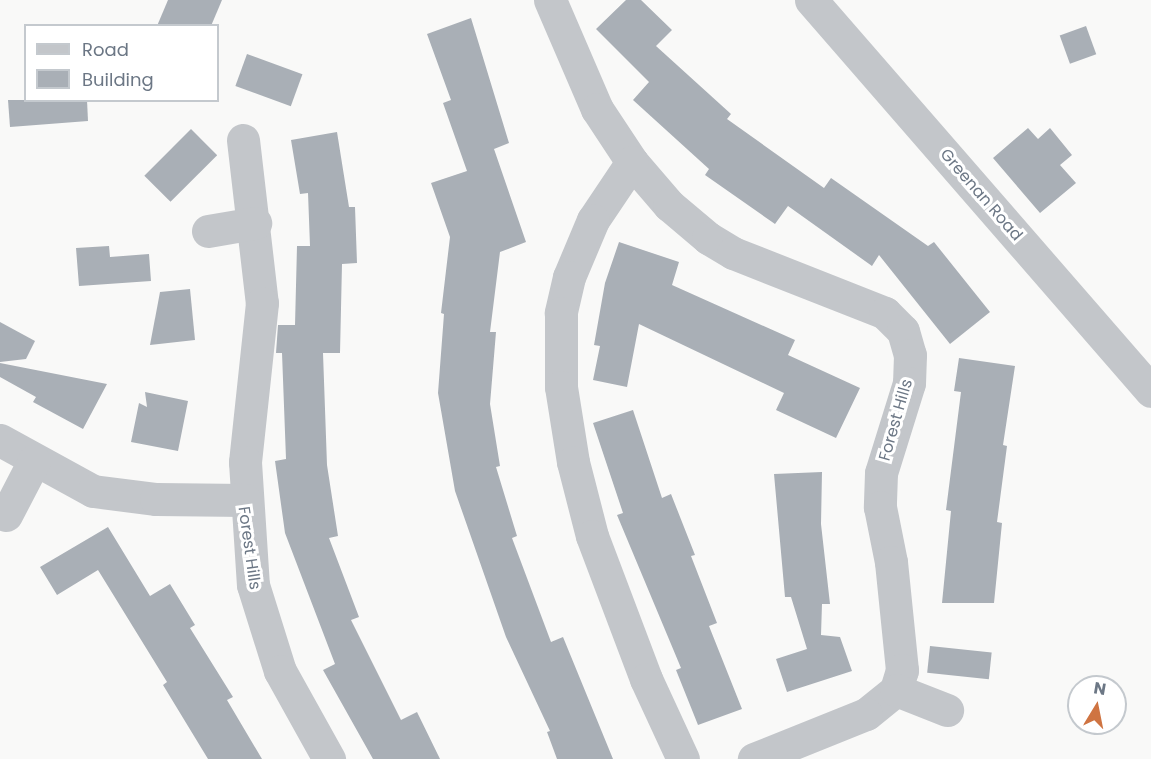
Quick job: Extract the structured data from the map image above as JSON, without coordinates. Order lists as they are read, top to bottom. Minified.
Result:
{"streets":{"street":["Greenan Road","Forest Hills"]},"legend":["Road","Building"],"north":"top"}
